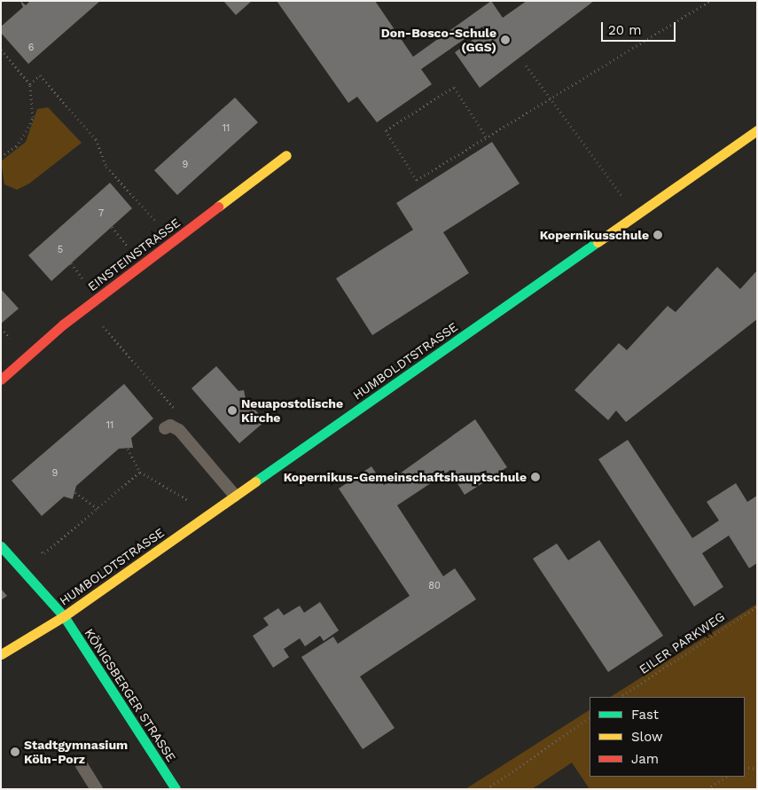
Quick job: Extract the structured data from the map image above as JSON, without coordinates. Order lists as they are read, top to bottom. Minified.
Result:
{"streets":{"street":["EINSTEINSTRASSE","HUMBOLDTSTRASSE","KÖNIGSBERGER STRASSE"],"path":["EILER PARKWEG"]},"crossings":[["HUMBOLDTSTRASSE","KÖNIGSBERGER STRASSE"]],"places":["Don-Bosco-Schule (GGS)","Kopernikusschule","Neuapostolische Kirche","Kopernikus-Gemeinschaftshauptschule","Stadtgymnasium Köln-Porz"],"house_numbers":["6","11","9","7","5","11","9","80"],"legend":["Fast","Slow","Jam"],"scale_bar":"20 m"}
